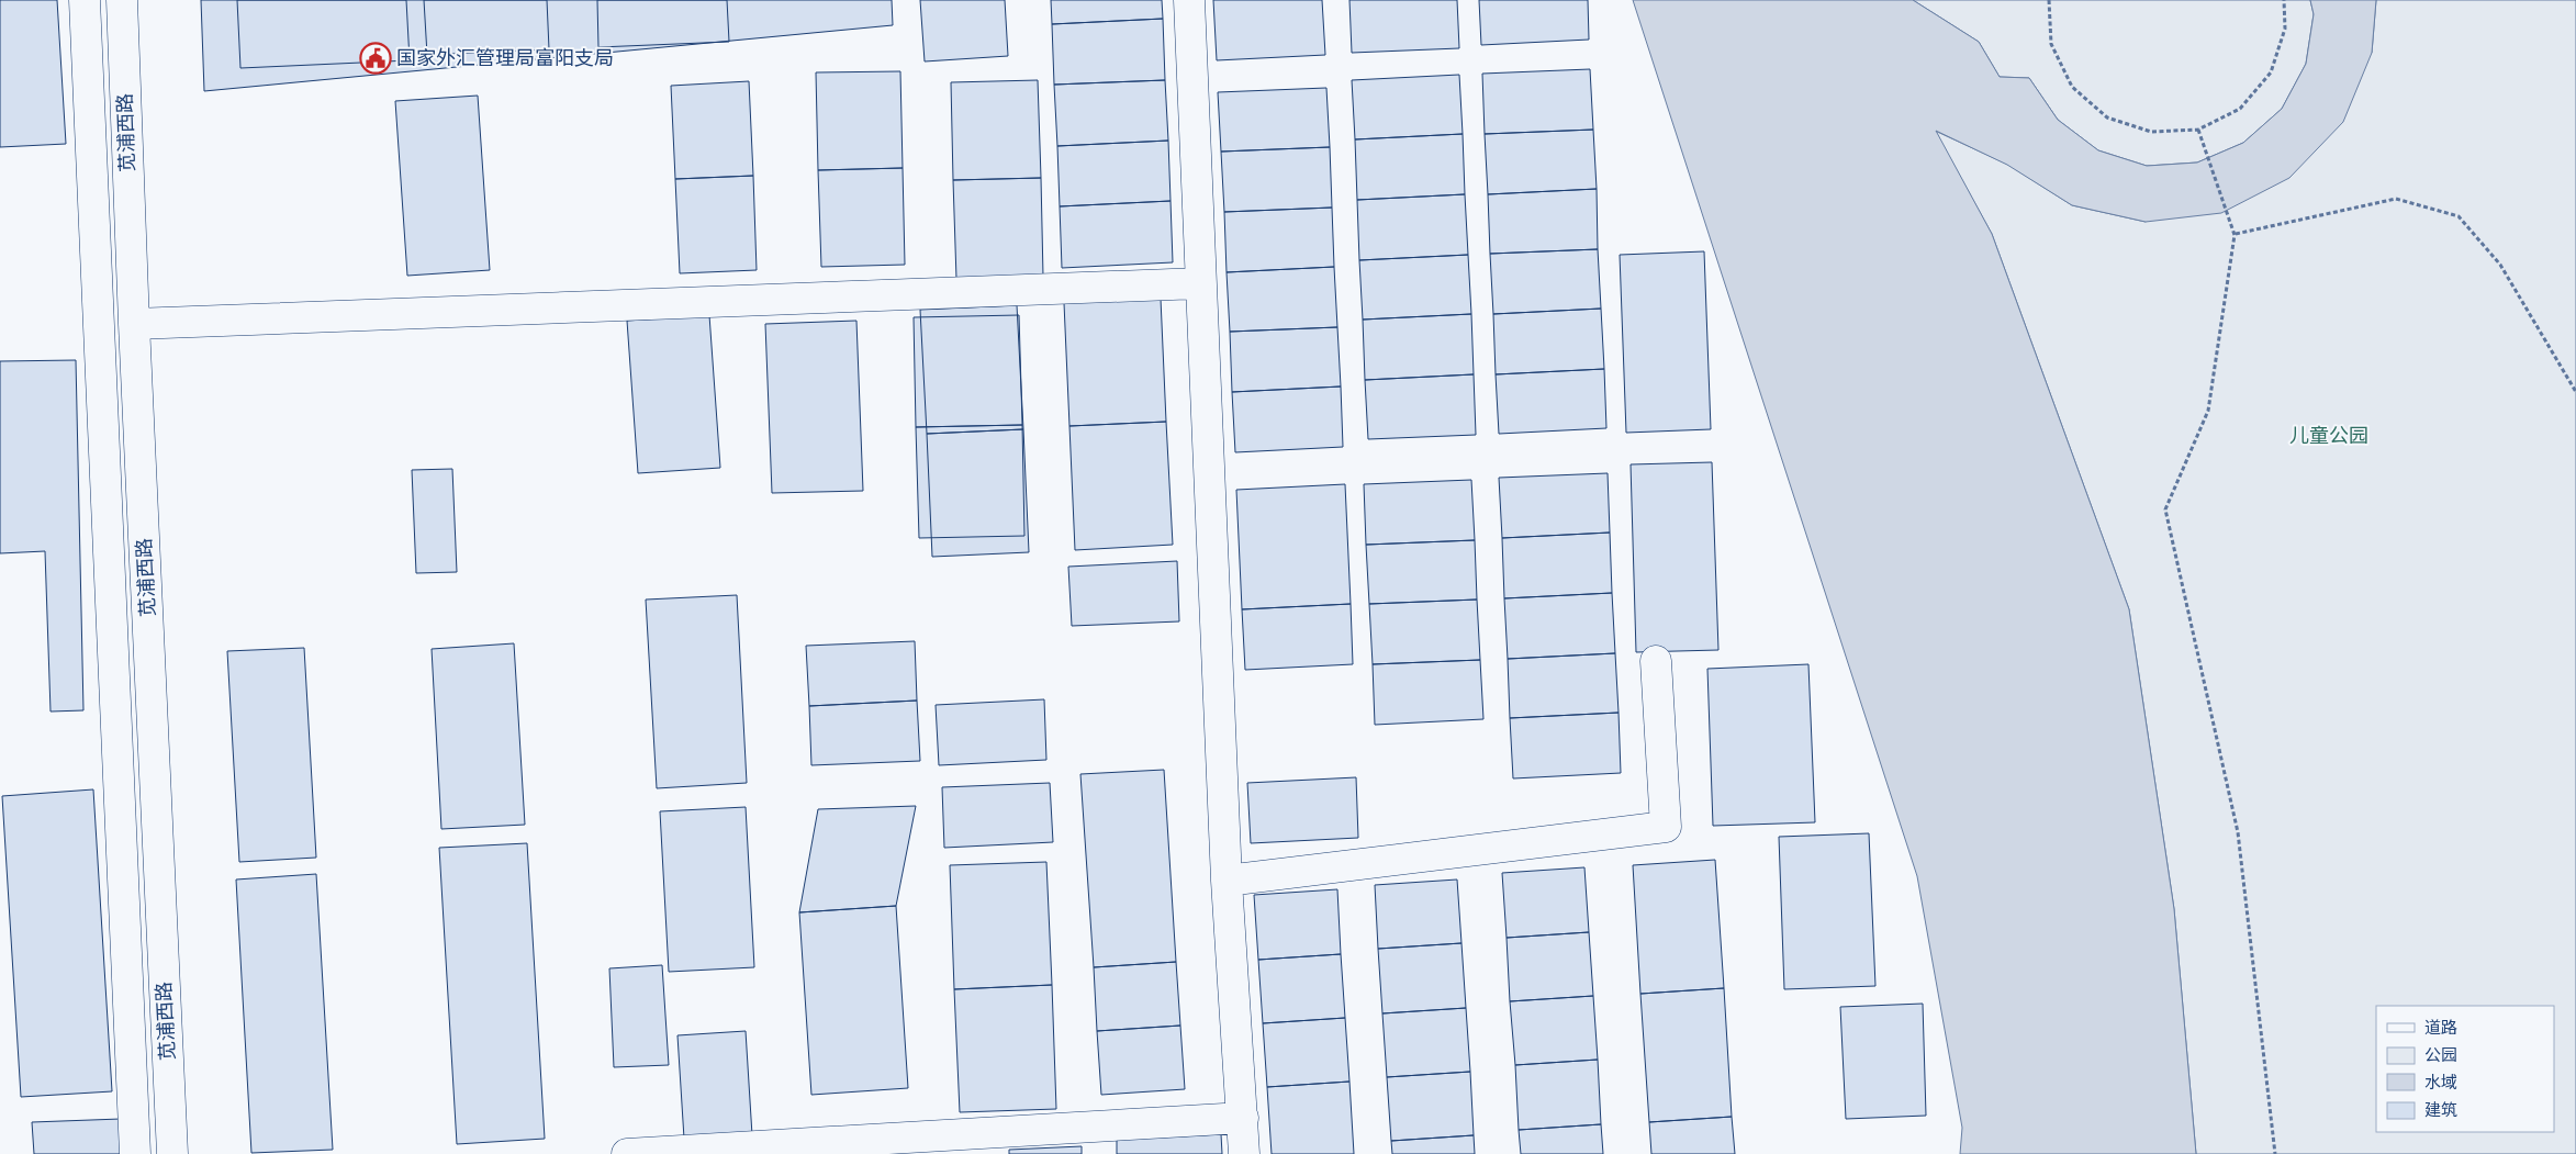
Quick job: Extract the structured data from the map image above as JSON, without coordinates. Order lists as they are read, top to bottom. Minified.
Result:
{"streets":{"street":["苋浦西路"]},"parks":["儿童公园"],"places":{"public building":["国家外汇管理局富阳支局"]},"legend":["道路","公园","水域","建筑"]}
